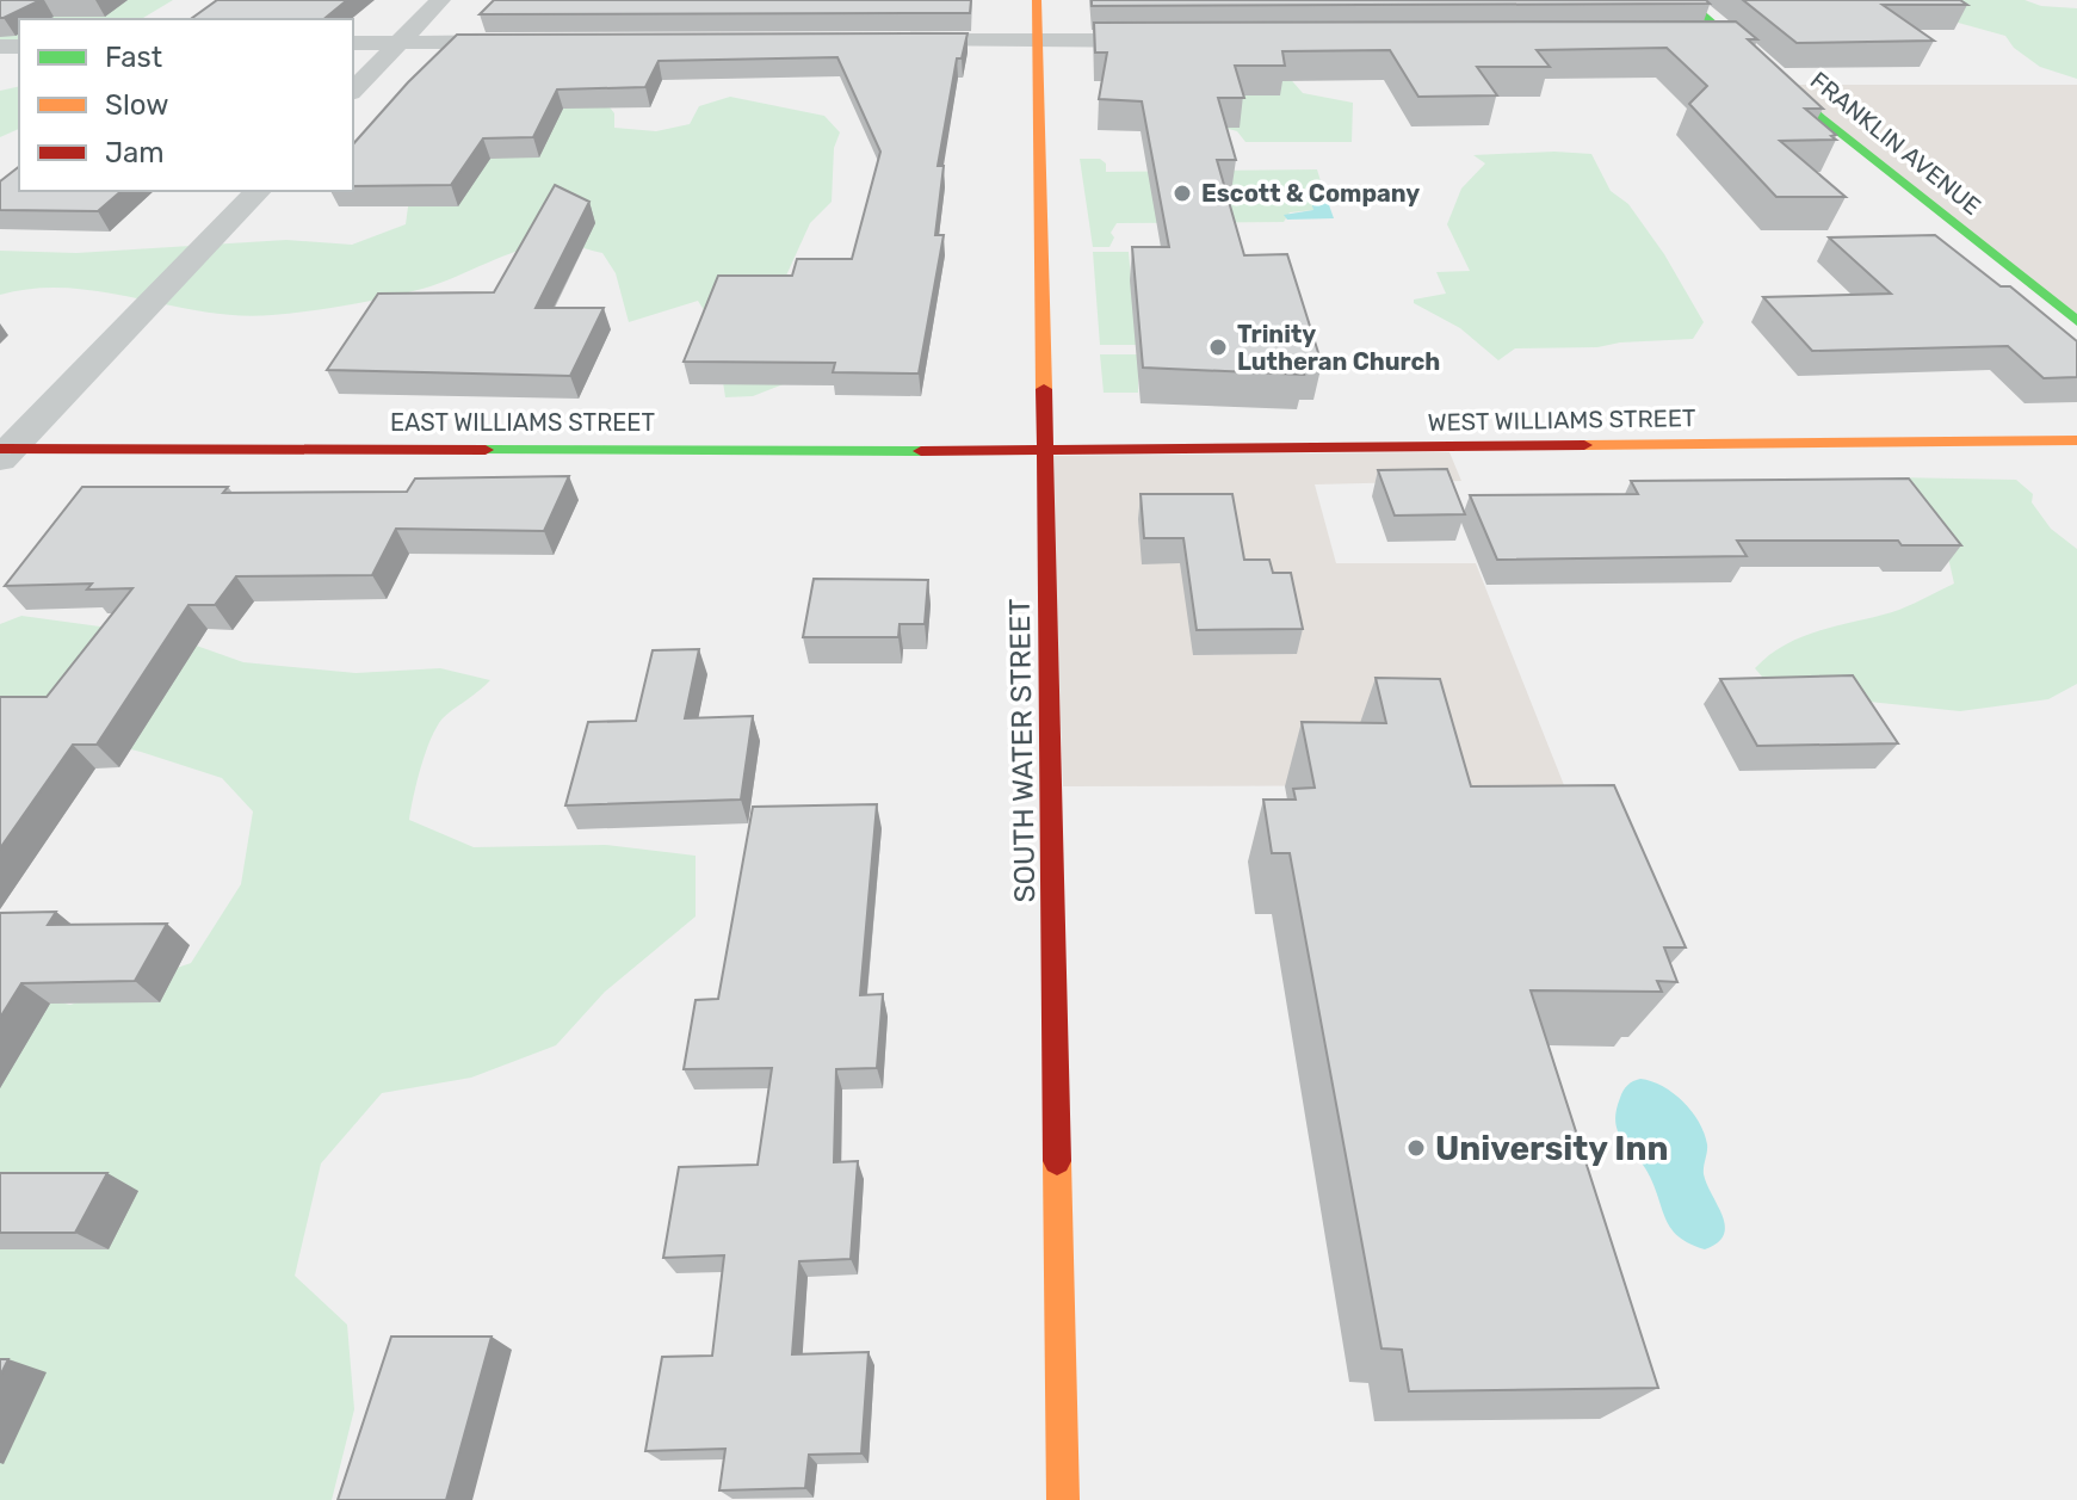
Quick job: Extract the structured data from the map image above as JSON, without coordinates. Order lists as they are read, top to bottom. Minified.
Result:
{"streets":{"street":["FRANKLIN AVENUE","WEST WILLIAMS STREET","EAST WILLIAMS STREET","SOUTH WATER STREET"]},"crossings":[["WEST WILLIAMS STREET","EAST WILLIAMS STREET"],["WEST WILLIAMS STREET","SOUTH WATER STREET"],["EAST WILLIAMS STREET","SOUTH WATER STREET"]],"places":["Escott & Company","Trinity Lutheran Church","University Inn"],"legend":["Fast","Slow","Jam"]}
